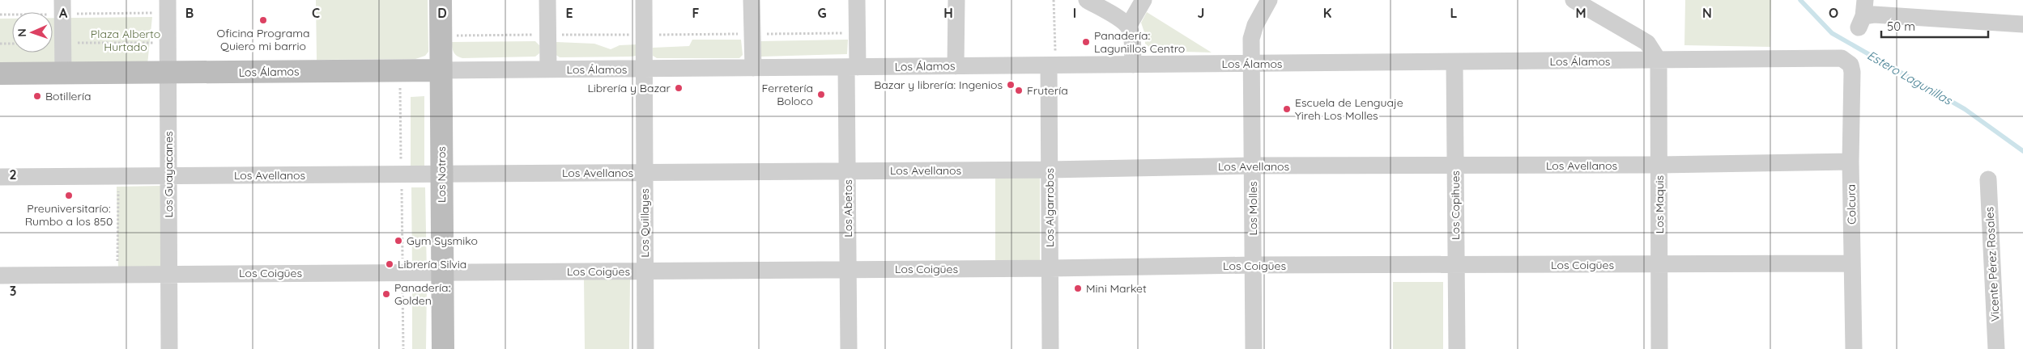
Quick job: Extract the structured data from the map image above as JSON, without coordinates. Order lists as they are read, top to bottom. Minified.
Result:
{"streets":{"street":["Los Álamos","Los Avellanos","Los Guayacanes","Los Notros","Los Maquis","Colcura","Los Copihues","Los Algarrobos","Los Abetos","Los Molles","Los Quillayes","Vicente Pérez Rosales","Los Coigües"]},"crossings":[["Los Álamos","Los Guayacanes"],["Los Álamos","Los Notros"],["Los Álamos","Los Maquis"],["Los Álamos","Colcura"],["Los Álamos","Los Copihues"],["Los Álamos","Los Algarrobos"],["Los Álamos","Los Abetos"],["Los Álamos","Los Molles"],["Los Álamos","Los Quillayes"],["Los Avellanos","Los Guayacanes"],["Los Avellanos","Los Notros"],["Los Avellanos","Los Maquis"],["Los Avellanos","Colcura"],["Los Avellanos","Los Copihues"],["Los Avellanos","Los Algarrobos"],["Los Avellanos","Los Abetos"],["Los Avellanos","Los Molles"],["Los Avellanos","Los Quillayes"],["Los Guayacanes","Los Coigües"],["Los Notros","Los Coigües"],["Los Maquis","Los Coigües"],["Colcura","Los Coigües"],["Los Copihues","Los Coigües"],["Los Algarrobos","Los Coigües"],["Los Abetos","Los Coigües"],["Los Molles","Los Coigües"],["Los Quillayes","Los Coigües"]],"water":["Estero Lagunillas"],"parks":["Plaza Alberto Hurtado"],"places":["Oficina Programa Quiero mi barrio","Panadería: Lagunillos Centro","Bazar y librería: Ingenios","Librería y Bazar","Frutería","Ferretería Boloco","Botillería","Escuela de Lenguaje Yireh Los Molles","Preuniversitarío: Rumbo a los 850","Gym Sysmiko","Librería Silvia","Mini Market","Panadería: Golden"],"scale_bar":"50 m","north":"left","grid":{"columns":["A","B","C","D","E","F","G","H","I","J","K","L","M","N","O"],"rows":["2","3"]}}
